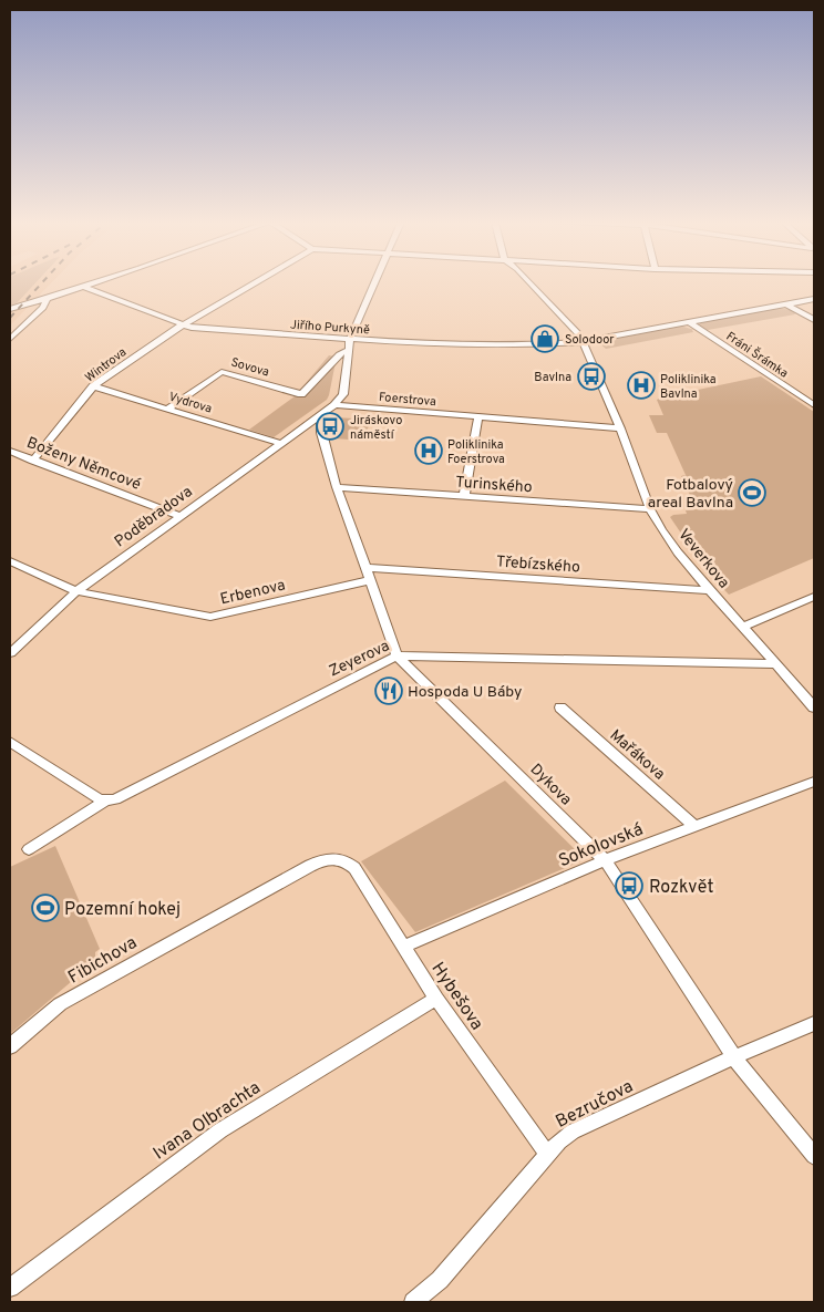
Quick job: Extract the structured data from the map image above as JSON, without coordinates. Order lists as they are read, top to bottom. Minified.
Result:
{"streets":{"street":["Jiřího Purkyně","Fráni Šrámka","Wintrova","Sovova","Foerstrova","Vydrova","Boženy Němcové","Turinského","Poděbradova","Veverkova","Třebízského","Erbenova","Zeyerova","Mařákova","Dykova","Sokolovská","Fibichova","Hybešova","Bezručova","Ivana Olbrachta"]},"crossings":[["Jiřího Purkyně","Fráni Šrámka"],["Jiřího Purkyně","Wintrova"],["Jiřího Purkyně","Veverkova"],["Wintrova","Vydrova"],["Wintrova","Boženy Němcové"],["Sovova","Vydrova"],["Foerstrova","Veverkova"],["Vydrova","Poděbradova"],["Boženy Němcové","Poděbradova"],["Turinského","Veverkova"],["Turinského","Dykova"],["Poděbradova","Erbenova"],["Poděbradova","Dykova"],["Veverkova","Třebízského"],["Veverkova","Zeyerova"],["Třebízského","Dykova"],["Erbenova","Dykova"],["Zeyerova","Dykova"],["Mařákova","Sokolovská"],["Dykova","Sokolovská"],["Dykova","Bezručova"],["Sokolovská","Hybešova"],["Fibichova","Hybešova"],["Hybešova","Bezručova"],["Hybešova","Ivana Olbrachta"]],"places":{"shop":["Solodoor"],"bus stop":["Bavlna","Jiráskovo náměstí","Rozkvět"],"hospital":["Poliklinika Bavlna","Poliklinika Foerstrova"],"sports":["Fotbalový areal Bavlna","Pozemní hokej"],"restaurant":["Hospoda U Báby"]}}
